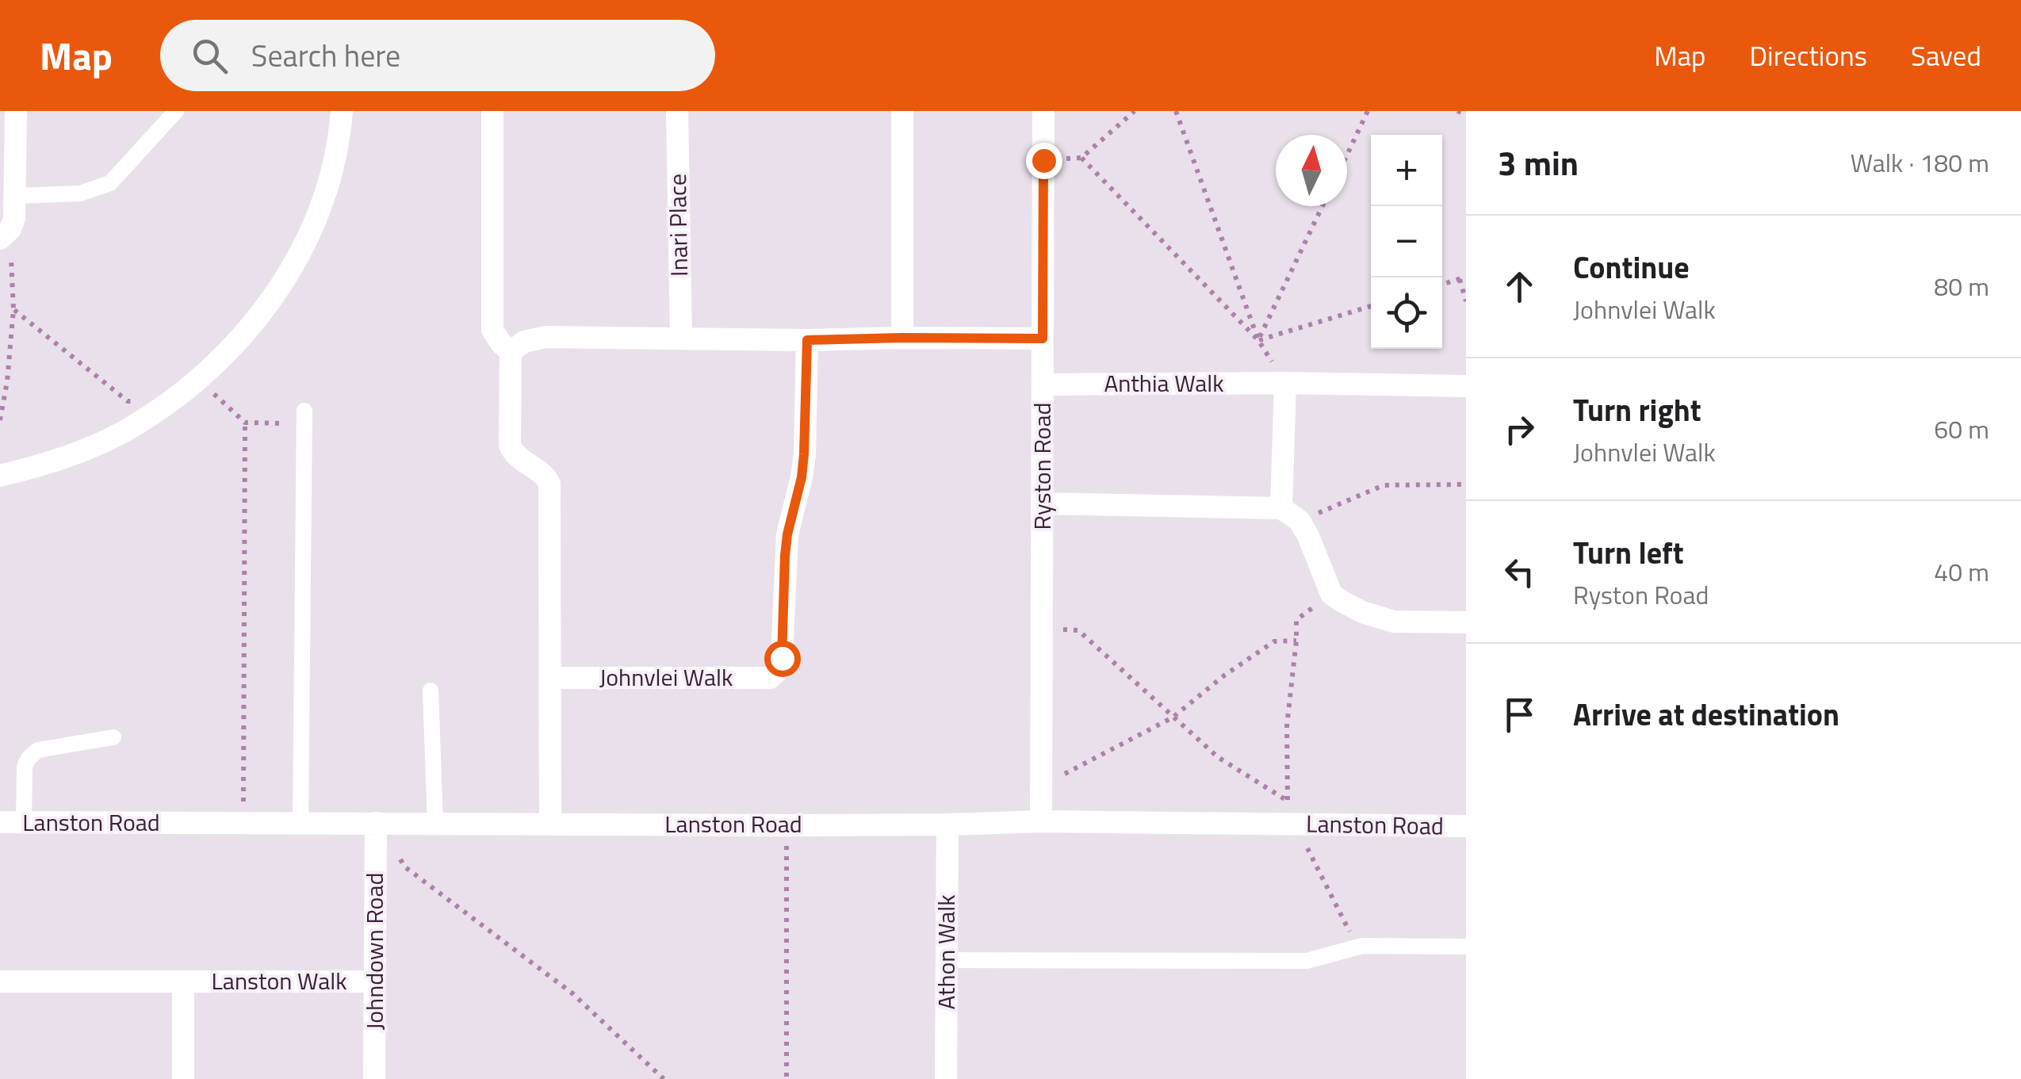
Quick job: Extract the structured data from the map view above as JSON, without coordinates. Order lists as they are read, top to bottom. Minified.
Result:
{"streets":{"street":["Inari Place","Anthia Walk","Ryston Road","Johnvlei Walk","Lanston Road","Johndown Road","Athon Walk","Lanston Walk"]},"crossings":[["Anthia Walk","Ryston Road"],["Ryston Road","Lanston Road"],["Lanston Road","Johndown Road"],["Lanston Road","Athon Walk"],["Johndown Road","Lanston Walk"]],"north":"top","page":{"header":"Map","search":"Search here","nav":["Map","Directions","Saved"],"heading":["3 min","Walk · 180 m"],"map_buttons":["+","−"],"list":[["Continue","Johnvlei Walk","80 m"],["Turn right","Johnvlei Walk","60 m"],["Turn left","Ryston Road","40 m"],"Arrive at destination"]}}
